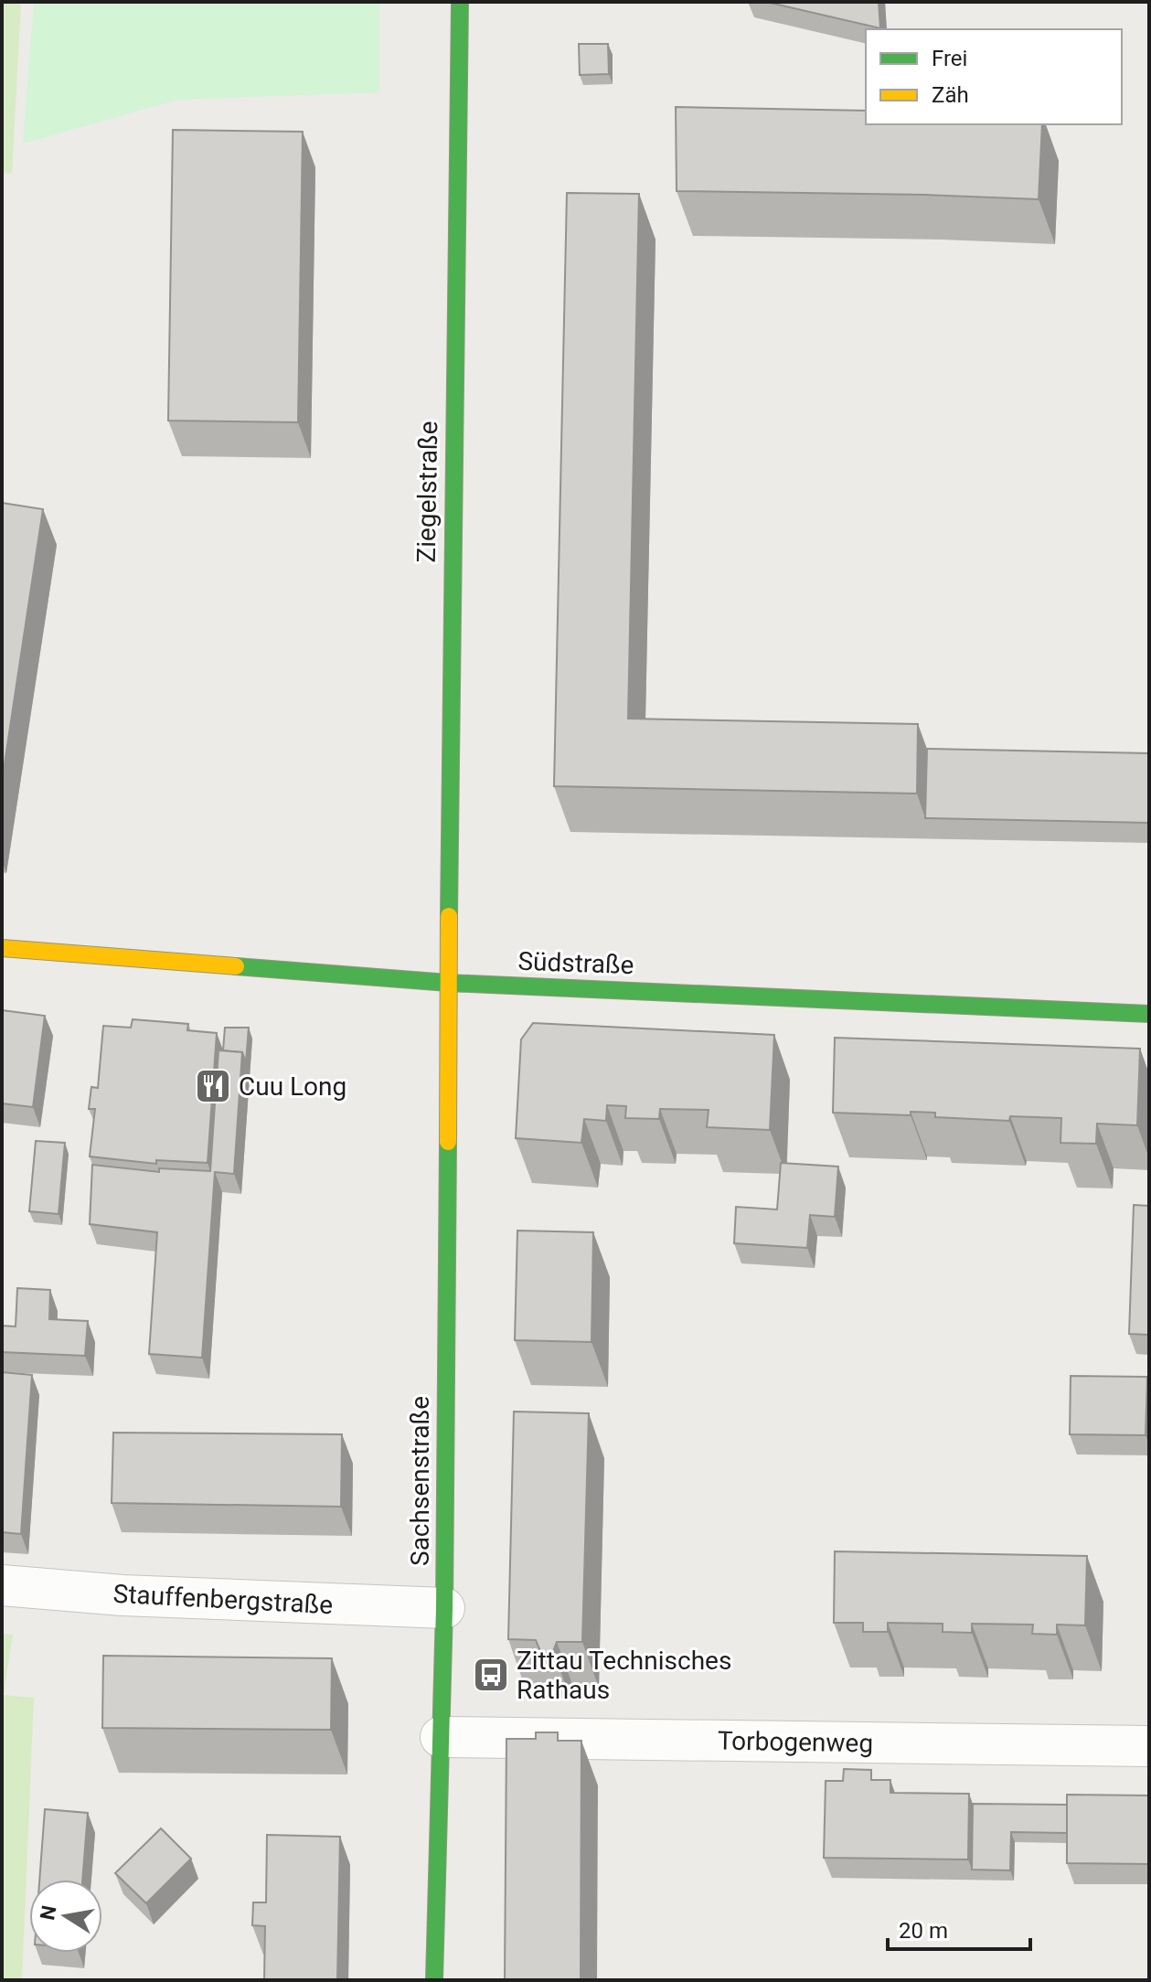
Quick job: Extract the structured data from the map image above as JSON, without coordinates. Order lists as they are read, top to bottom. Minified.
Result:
{"streets":{"street":["Ziegelstraße","Südstraße","Sachsenstraße","Stauffenbergstraße","Torbogenweg"]},"crossings":[["Ziegelstraße","Südstraße"],["Ziegelstraße","Sachsenstraße"],["Südstraße","Sachsenstraße"],["Sachsenstraße","Stauffenbergstraße"],["Sachsenstraße","Torbogenweg"]],"places":{"restaurant":["Cuu Long"],"bus stop":["Zittau Technisches Rathaus"]},"legend":["Frei","Zäh"],"scale_bar":"20 m","north":"left"}
